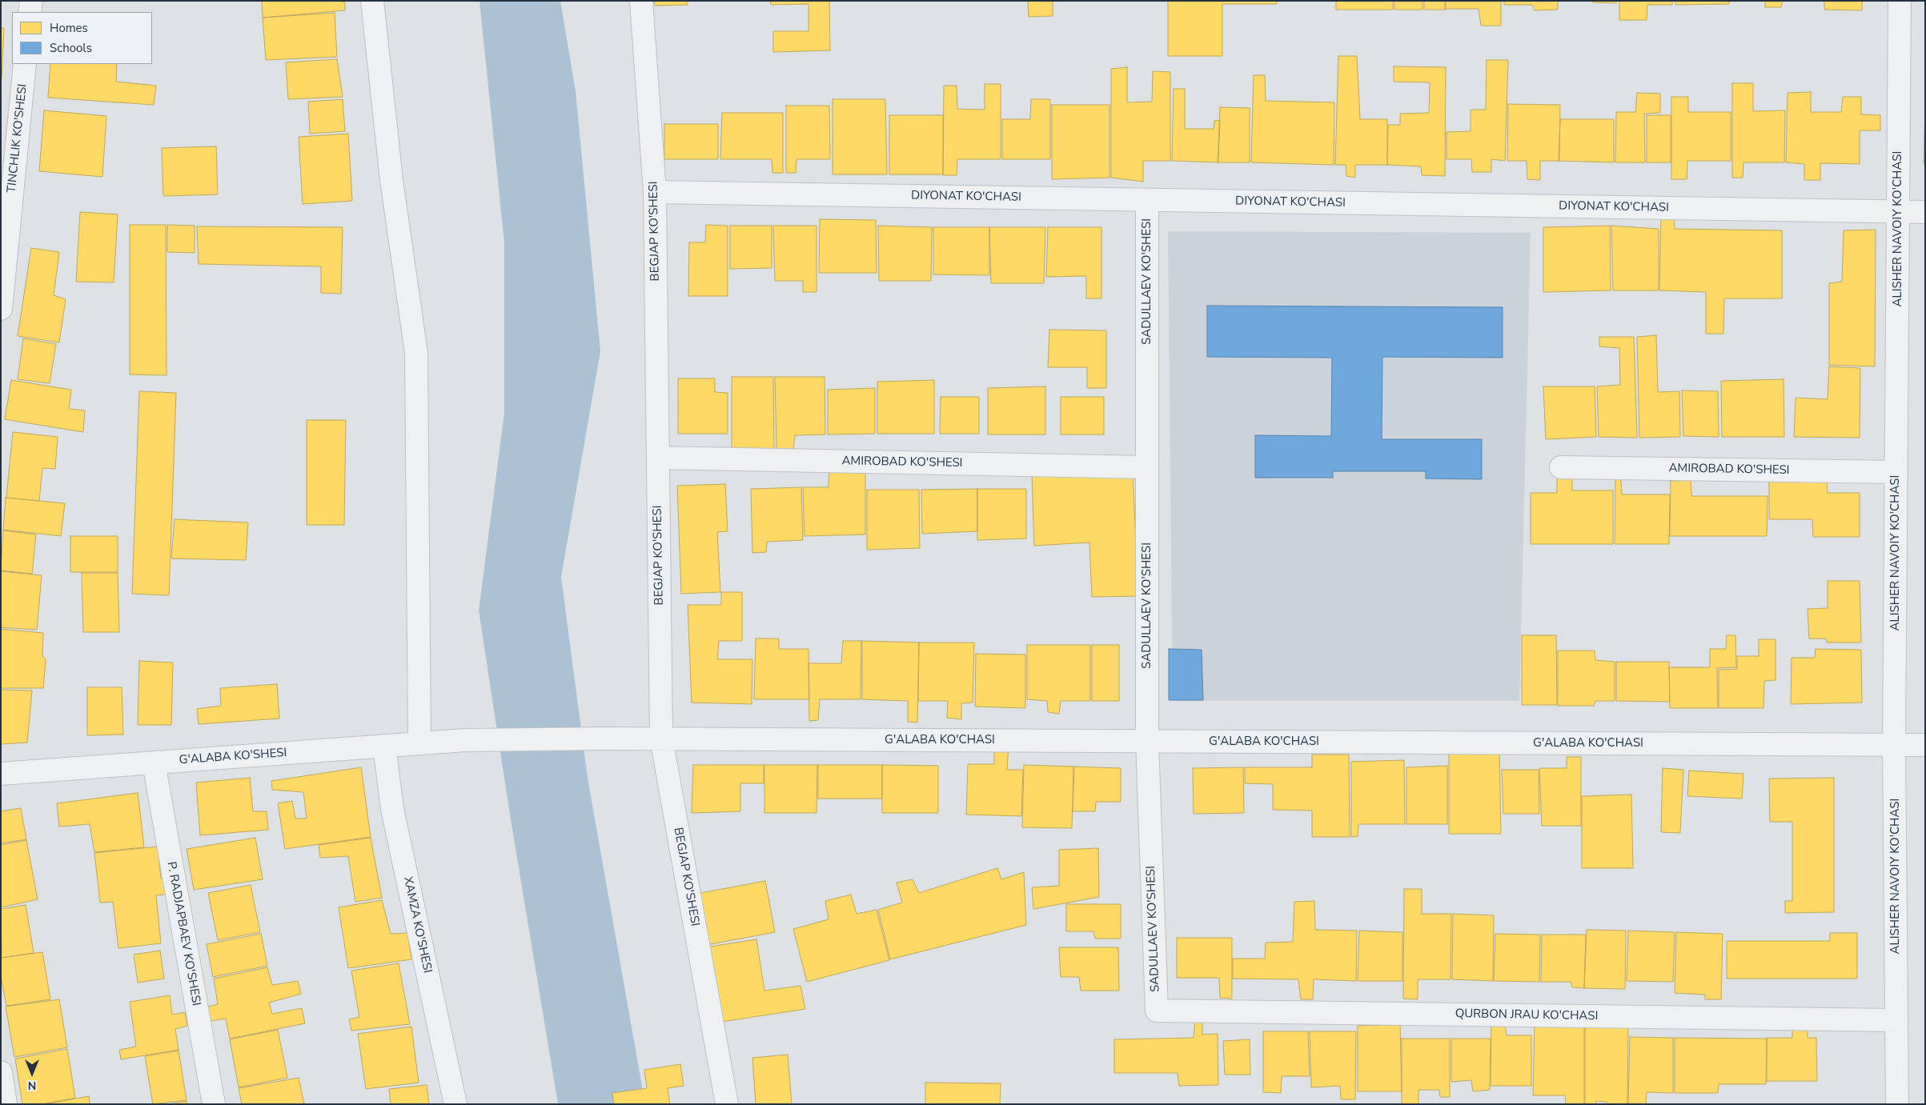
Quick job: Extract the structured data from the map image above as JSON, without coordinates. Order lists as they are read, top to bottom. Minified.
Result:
{"streets":{"street":["TINCHLIK KO'SHESI","DIYONAT KO'CHASI","ALISHER NAVOIY KO'CHASI","BEGJAP KO'SHESI","SADULLAEV KO'SHESI","AMIROBAD KO'SHESI","G'ALABA KO'CHASI","G'ALABA KO'SHESI","XAMZA KO'SHESI","P. RADJAPBAEV KO'SHESI","QURBON JRAU KO'CHASI"]},"crossings":[["DIYONAT KO'CHASI","ALISHER NAVOIY KO'CHASI"],["DIYONAT KO'CHASI","BEGJAP KO'SHESI"],["DIYONAT KO'CHASI","SADULLAEV KO'SHESI"],["ALISHER NAVOIY KO'CHASI","AMIROBAD KO'SHESI"],["ALISHER NAVOIY KO'CHASI","G'ALABA KO'CHASI"],["ALISHER NAVOIY KO'CHASI","QURBON JRAU KO'CHASI"],["BEGJAP KO'SHESI","AMIROBAD KO'SHESI"],["BEGJAP KO'SHESI","G'ALABA KO'CHASI"],["SADULLAEV KO'SHESI","AMIROBAD KO'SHESI"],["SADULLAEV KO'SHESI","G'ALABA KO'CHASI"],["SADULLAEV KO'SHESI","QURBON JRAU KO'CHASI"],["G'ALABA KO'CHASI","G'ALABA KO'SHESI"],["G'ALABA KO'SHESI","XAMZA KO'SHESI"],["G'ALABA KO'SHESI","P. RADJAPBAEV KO'SHESI"]],"legend":["Homes","Schools"],"north":"bottom"}
